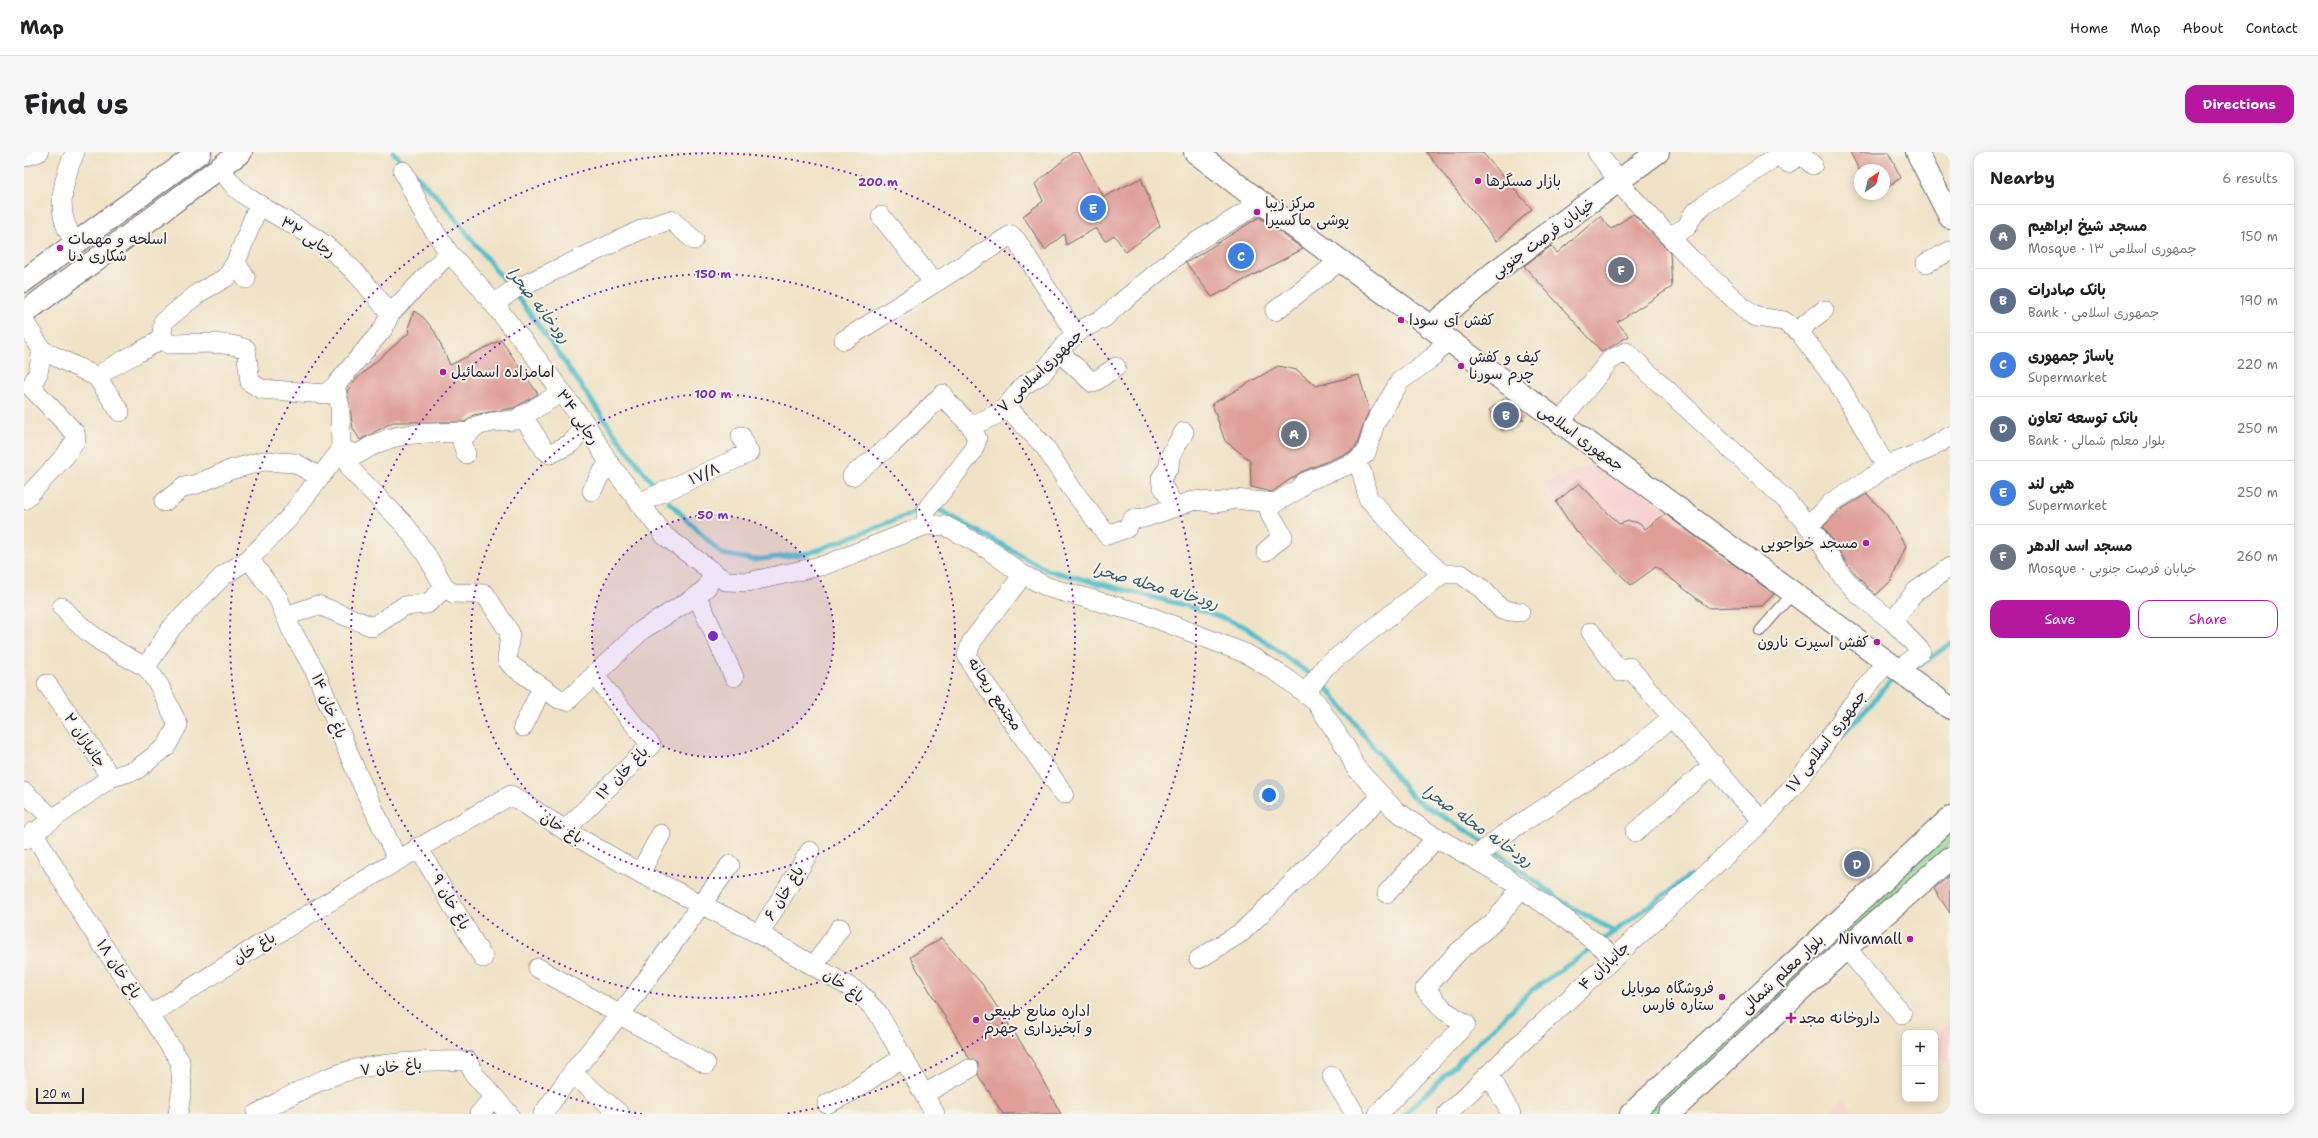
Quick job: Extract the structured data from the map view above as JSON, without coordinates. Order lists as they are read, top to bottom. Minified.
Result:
{"streets":{"main road":["خیابان فرصت جنوبی","جمهوری اسلامی","بلوار معلم شمالی"],"street":["رجایی ۳۲","جمهوری‌اسلامی ۷","رجایی ۳۴","۱۷/۸","مجتمع ریحانه","باغ خان ۱۴","جانبازان ۲","جمهوری اسلامی ۱۷","باغ خان ۱۲","باغ خان","باغ خان ۶","باغ خان ۹","جانبازان ۴","باغ خان ۱۸","باغ خان ۷"]},"crossings":[["خیابان فرصت جنوبی","جمهوری اسلامی"],["جمهوری‌اسلامی ۷","جمهوری اسلامی"],["رجایی ۳۴","۱۷/۸"],["جمهوری اسلامی","جمهوری اسلامی ۱۷"],["باغ خان ۱۴","باغ خان"],["جانبازان ۲","باغ خان ۱۸"],["جمهوری اسلامی ۱۷","جانبازان ۴"],["باغ خان ۱۲","باغ خان"],["باغ خان","باغ خان ۶"],["باغ خان","باغ خان ۹"],["باغ خان","باغ خان ۱۸"]],"water":["رودخانه صحرا","رودخانه محله صحرا"],"places":{"other":["بازار مسگرها","مرکز زیبا پوشی ماکسیرا","اسلحه و مهمات شکاری دنا","کفش آی سودا","کیف و کفش چرم سورنا","امامزاده اسمائیل","مسجد خواجویی","کفش اسپرت نارون","Nivamall","فروشگاه موبایل ستاره فارس","اداره منابع طبیعی و آبخیزداری جهرم"],"health":["داروخانه مجد"]},"scale_bar":"20 m","north":"top right","page":{"header":"Map","nav":["Home","Map","About","Contact"],"title":"Find us","buttons":["Directions",["Save","Share"]],"heading":["Nearby","6 results"],"pins":["E","C","F","B","A","D"],"list":[{"mark":"A","name":"مسجد شیخ ابراهیم","note":"Mosque · جمهوری اسلامی ۱۳","value":"150 m"},{"mark":"B","name":"بانک صادرات","note":"Bank · جمهوری اسلامی","value":"190 m"},{"mark":"C","name":"پاساژ جمهوری","note":"Supermarket","value":"220 m"},{"mark":"D","name":"بانک توسعه تعاون","note":"Bank · بلوار معلم شمالی","value":"250 m"},{"mark":"E","name":"هپی لند","note":"Supermarket","value":"250 m"},{"mark":"F","name":"مسجد اسد الدهر","note":"Mosque · خیابان فرصت جنوبی","value":"260 m"}],"map_buttons":["+","−"],"scale":"20 m"},"rings":["200 m","150 m","100 m","50 m"]}
